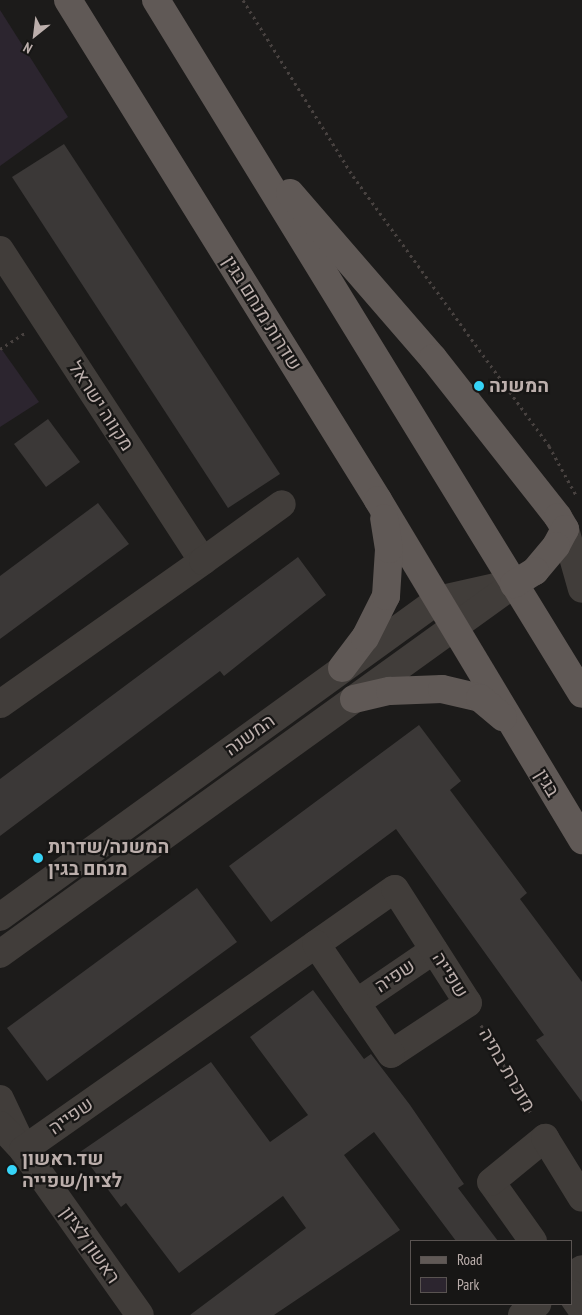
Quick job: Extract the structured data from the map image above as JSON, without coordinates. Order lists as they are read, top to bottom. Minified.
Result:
{"streets":{"main road":["שדרות מנחם בגין","בגין"],"street":["מקווה ישראל","המשנה","שפייה","שפיה","ראשון לציון"],"path":["מזכרת בתיה"]},"crossings":[["שדרות מנחם בגין","המשנה"],["שדרות מנחם בגין","בגין"],["שפייה","שפיה"],["שפייה","מזכרת בתיה"],["שפייה","ראשון לציון"]],"places":["המשנה","המשנה/שדרות מנחם בגין","שד.ראשון לציון/שפייה"],"legend":["Road","Park"],"north":"bottom left"}
